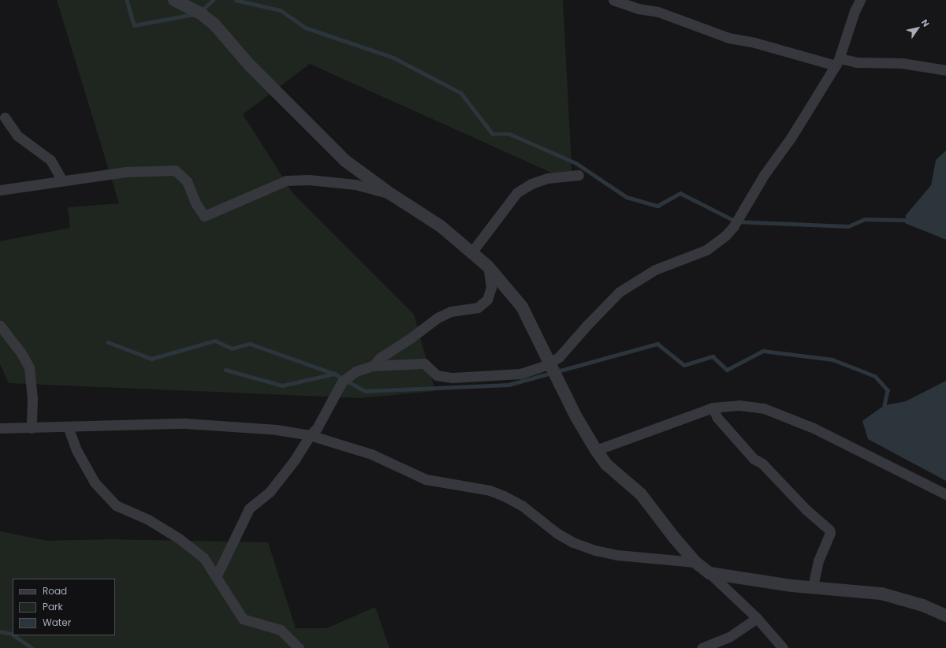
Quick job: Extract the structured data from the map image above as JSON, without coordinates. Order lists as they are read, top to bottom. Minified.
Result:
{"legend":["Road","Park","Water"],"north":"top right"}
